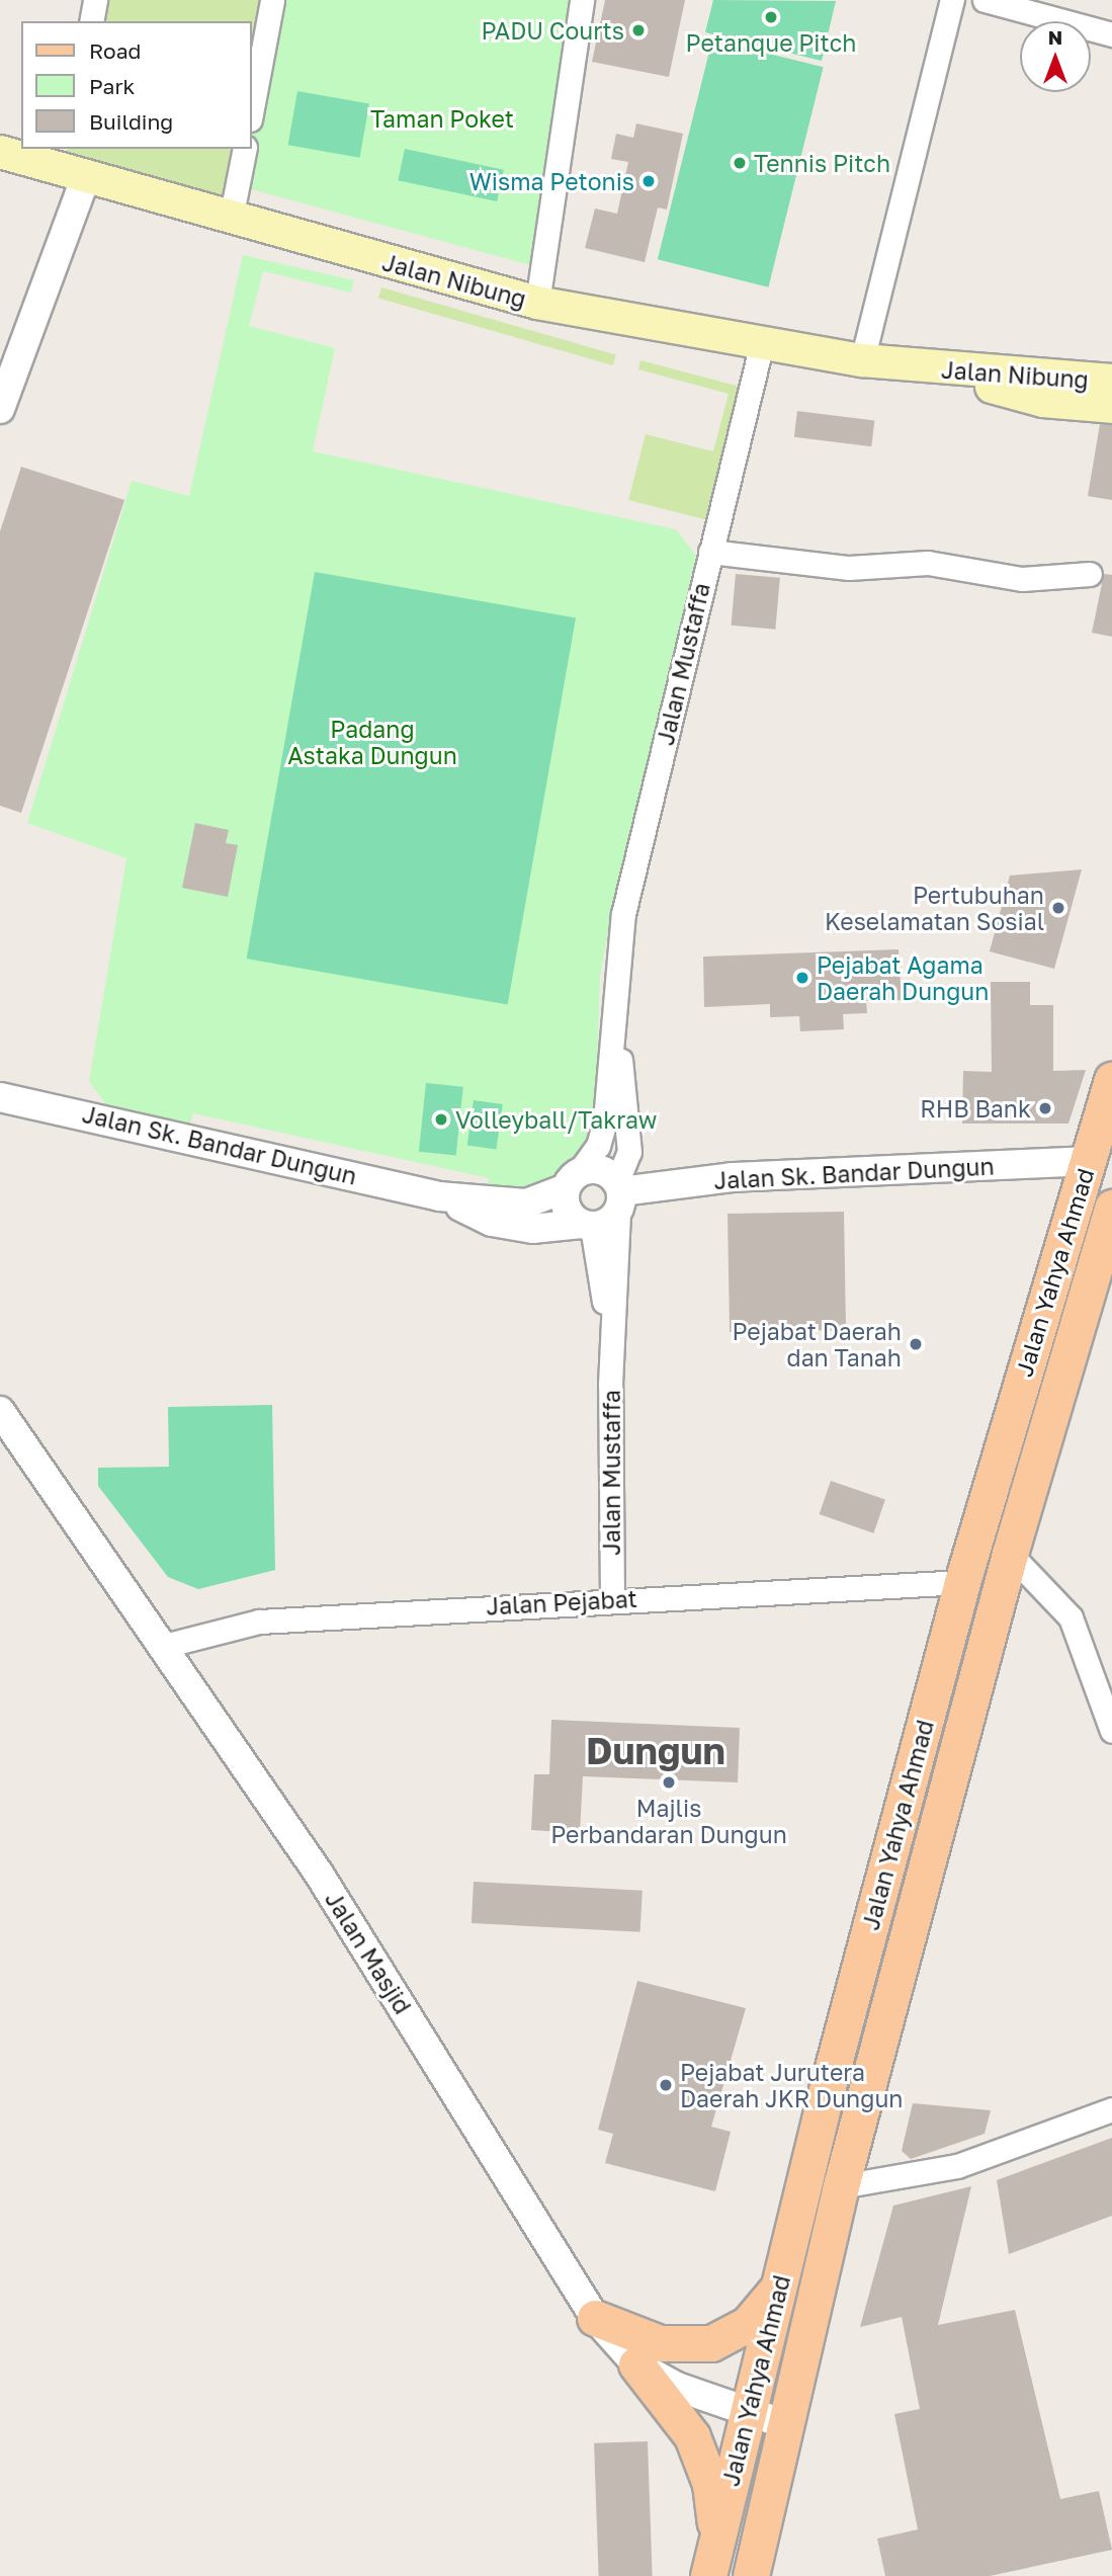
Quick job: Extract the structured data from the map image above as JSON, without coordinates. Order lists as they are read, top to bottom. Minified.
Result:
{"streets":{"main road":["Jalan Nibung","Jalan Yahya Ahmad"],"street":["Jalan Mustaffa","Jalan Sk. Bandar Dungun","Jalan Pejabat","Jalan Masjid"]},"crossings":[["Jalan Nibung","Jalan Mustaffa"],["Jalan Mustaffa","Jalan Sk. Bandar Dungun"],["Jalan Mustaffa","Jalan Pejabat"],["Jalan Sk. Bandar Dungun","Jalan Yahya Ahmad"],["Jalan Yahya Ahmad","Jalan Pejabat"],["Jalan Yahya Ahmad","Jalan Masjid"],["Jalan Pejabat","Jalan Masjid"]],"districts":["Dungun"],"parks":["Taman Poket","Padang Astaka Dungun"],"places":["Petanque Pitch","PADU Courts","Tennis Pitch","Wisma Petonis","Pertubuhan Keselamatan Sosial","Pejabat Agama Daerah Dungun","RHB Bank","Volleyball/Takraw","Pejabat Daerah dan Tanah","Majlis Perbandaran Dungun","Pejabat Jurutera Daerah JKR Dungun"],"legend":["Road","Park","Building"],"north":"top"}
